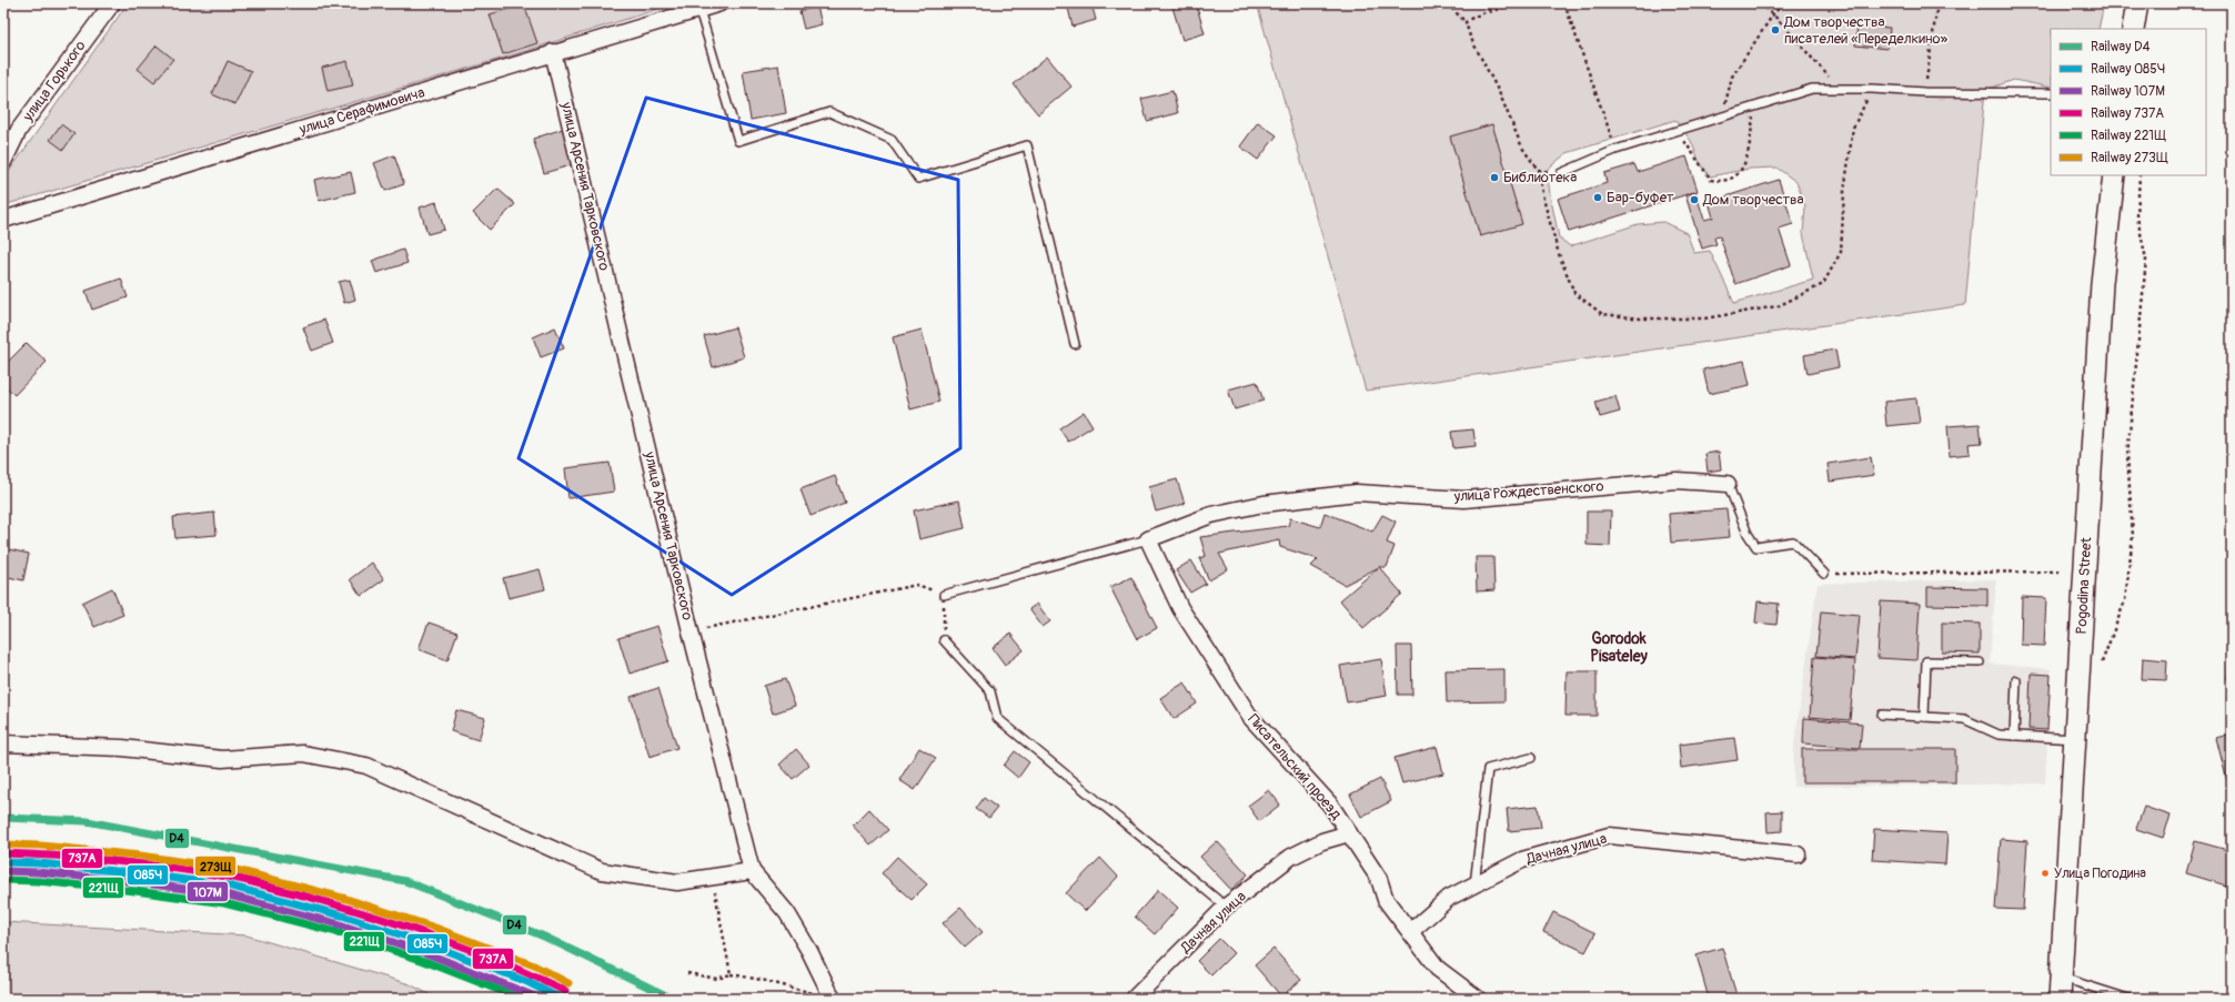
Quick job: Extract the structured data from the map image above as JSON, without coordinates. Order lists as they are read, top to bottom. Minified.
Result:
{"streets":{"main road":["Pogodina Street"],"street":["улица Горького","улица Серафимовича","улица Арсения Тарковского","улица Рождественского","Писательский проезд","Дачная улица"]},"crossings":[["улица Серафимовича","улица Арсения Тарковского"],["улица Рождественского","Писательский проезд"],["Писательский проезд","Дачная улица"]],"districts":["Gorodok Pisateley"],"places":["Дом творчества писателей «Переделкино»","Библиотека","Бар-буфет","Дом творчества","Улица Погодина"],"lines":["rail line D4","rail line 273Щ","rail line 737А","rail line 085Ч","rail line 107М","rail line 221Щ"],"legend":["Railway D4","Railway 085Ч","Railway 107М","Railway 737А","Railway 221Щ","Railway 273Щ"]}
